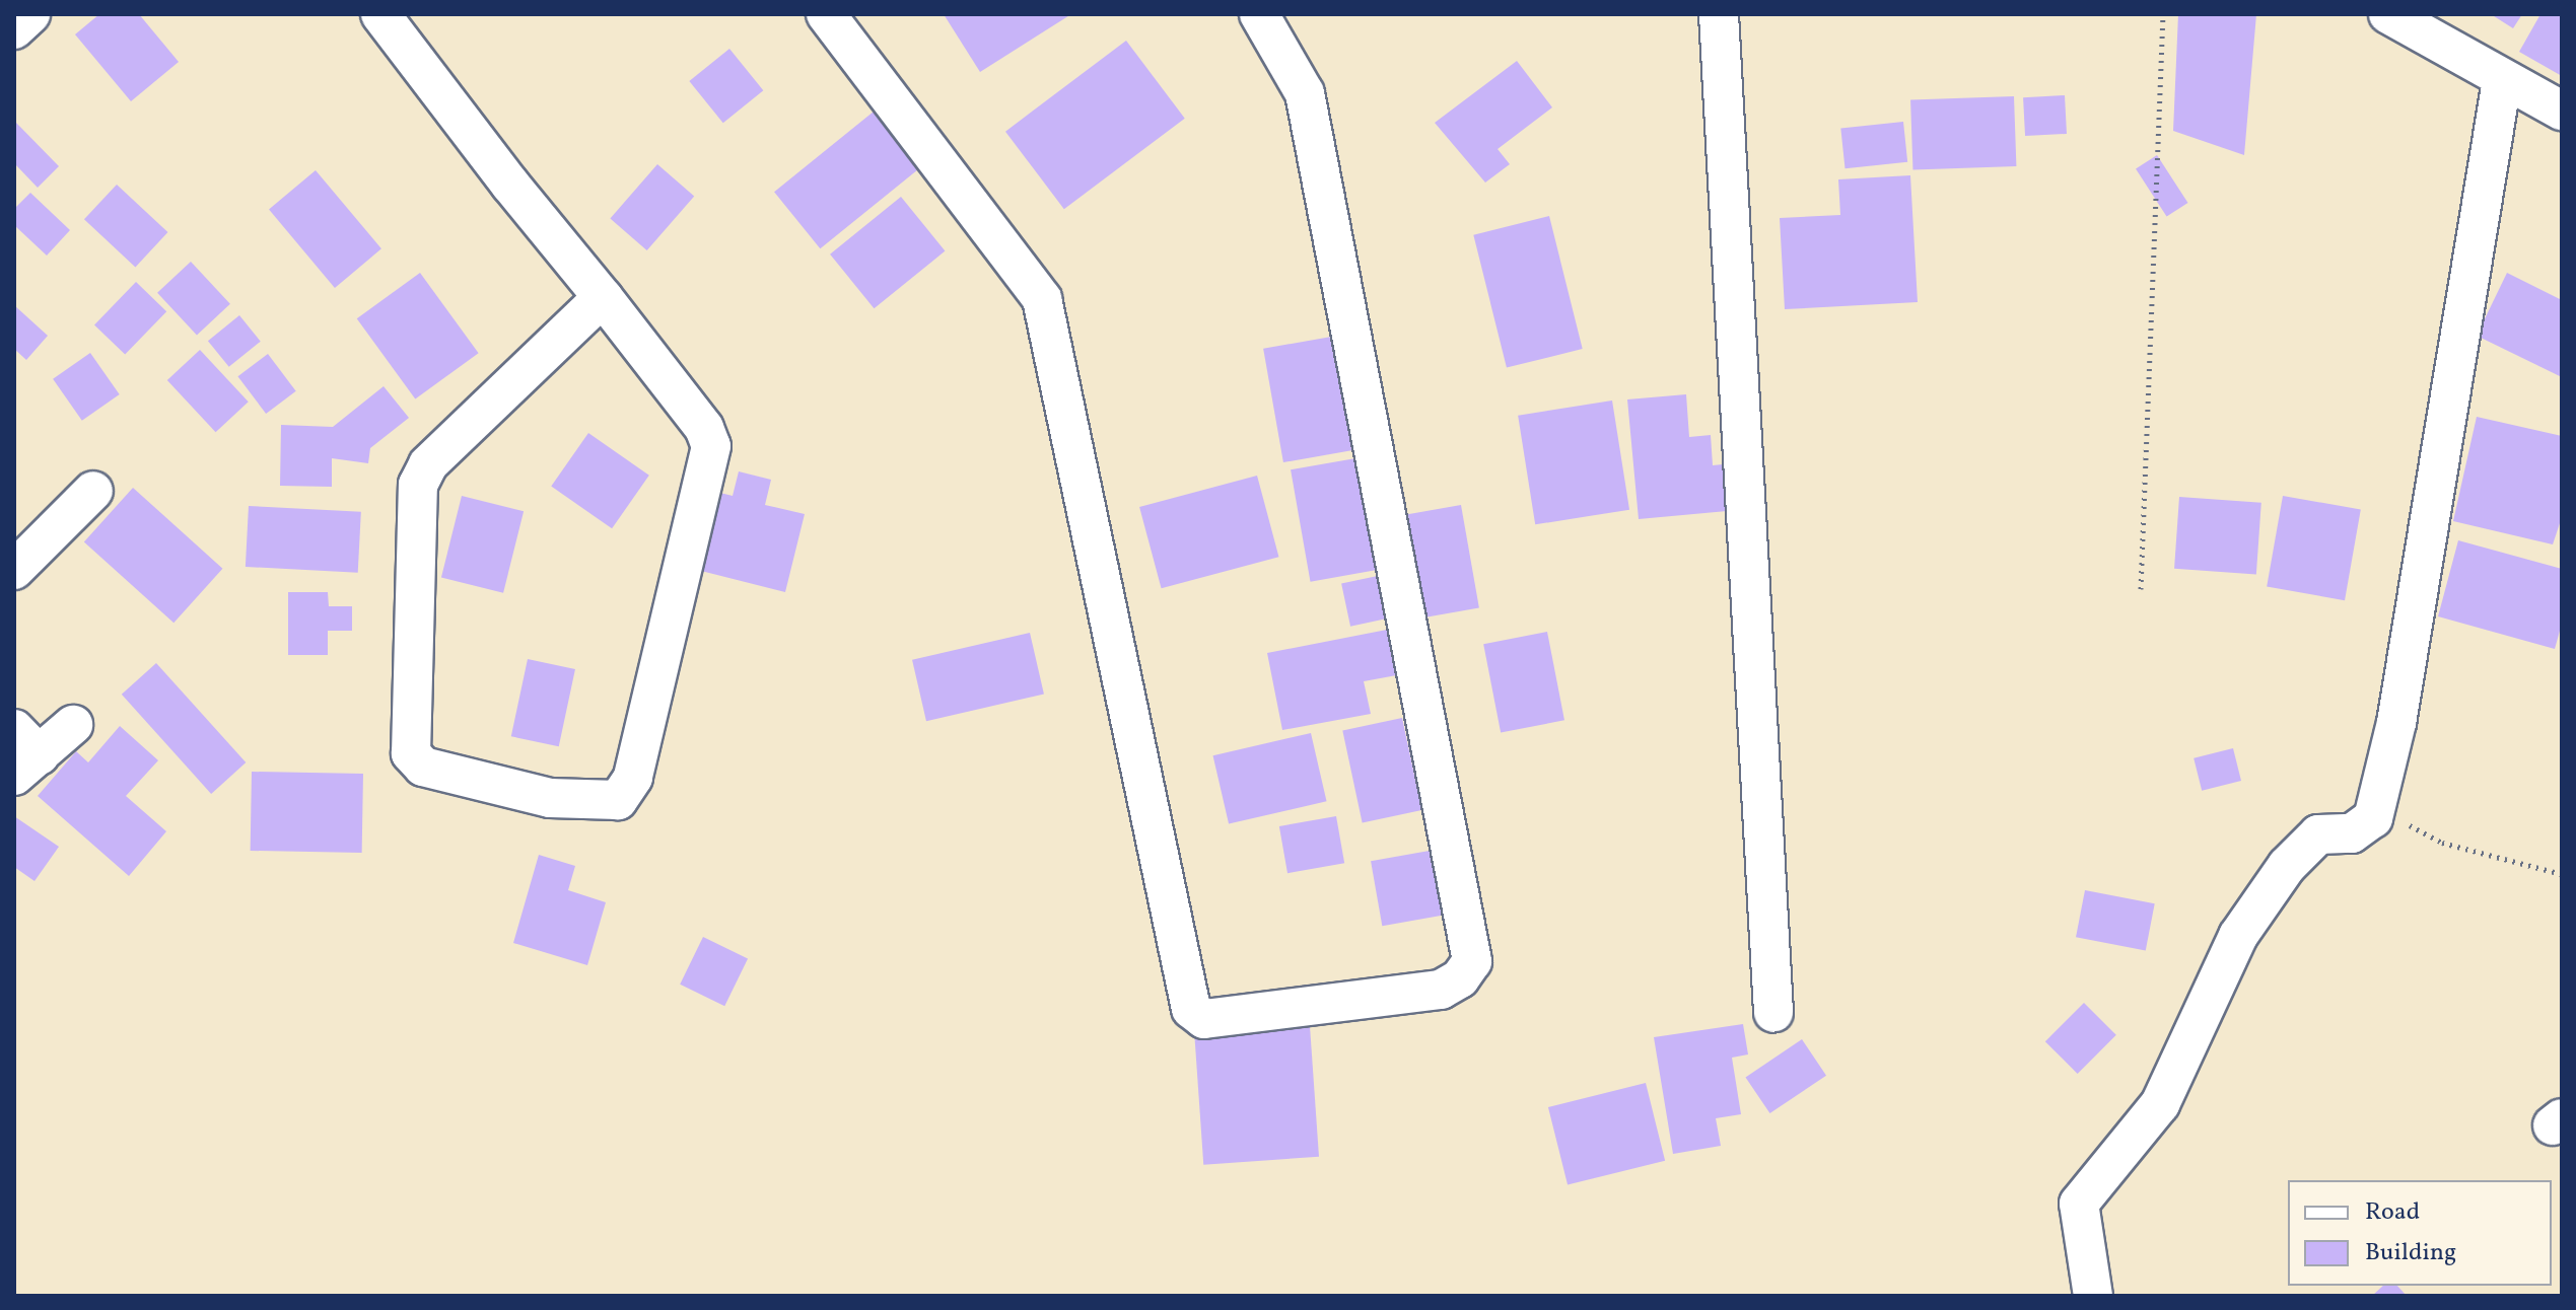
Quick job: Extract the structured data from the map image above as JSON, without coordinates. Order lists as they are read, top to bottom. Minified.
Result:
{"legend":["Road","Building"]}
